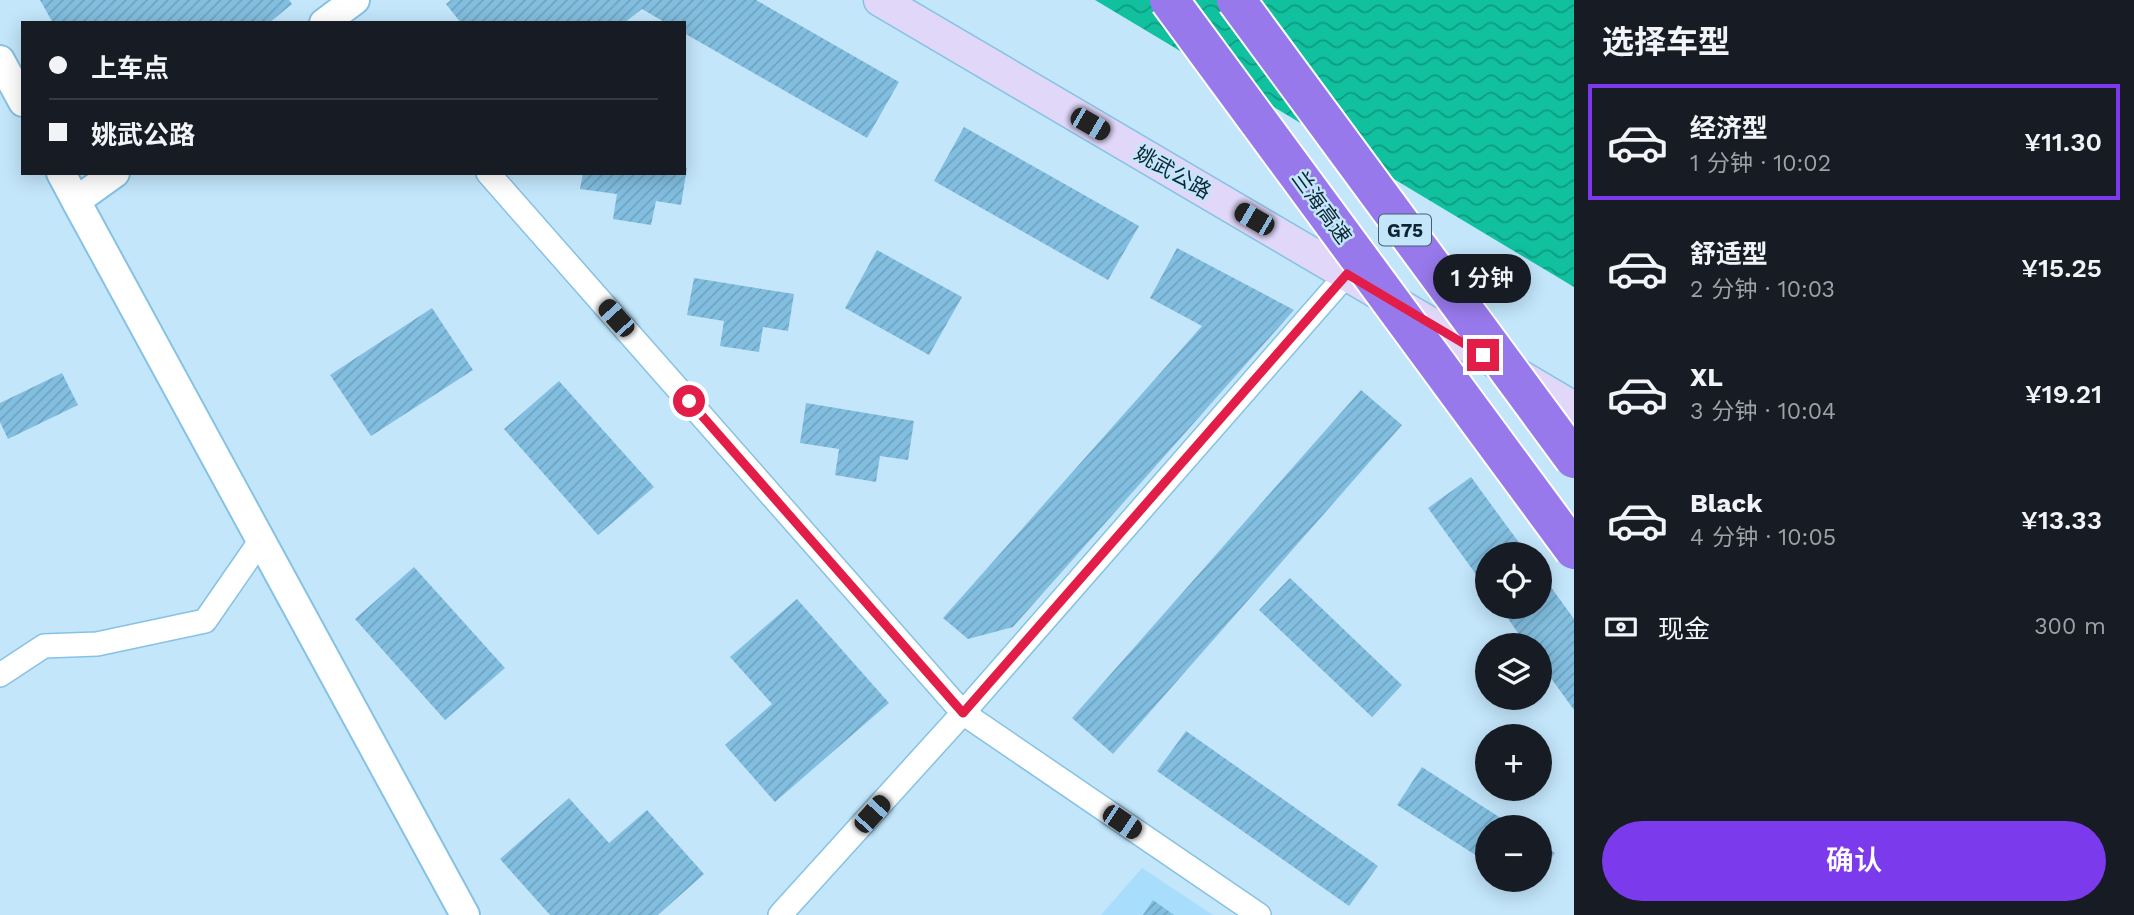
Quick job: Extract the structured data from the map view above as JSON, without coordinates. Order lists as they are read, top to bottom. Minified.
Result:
{"streets":{"highway":["兰海高速","G75"],"main road":["姚武公路"]},"page":{"heading":"选择车型","banner":["上车点","姚武公路"],"list":[{"name":"经济型","note":"1 分钟 · 10:02","value":"¥11.30"},{"name":"舒适型","note":"2 分钟 · 10:03","value":"¥15.25"},{"name":"XL","note":"3 分钟 · 10:04","value":"¥19.21"},{"name":"Black","note":"4 分钟 · 10:05","value":"¥13.33"}],"bubble":"1 分钟","map_buttons":["+","−"],"pay":["现金","300 m"],"buttons":"确认"}}
